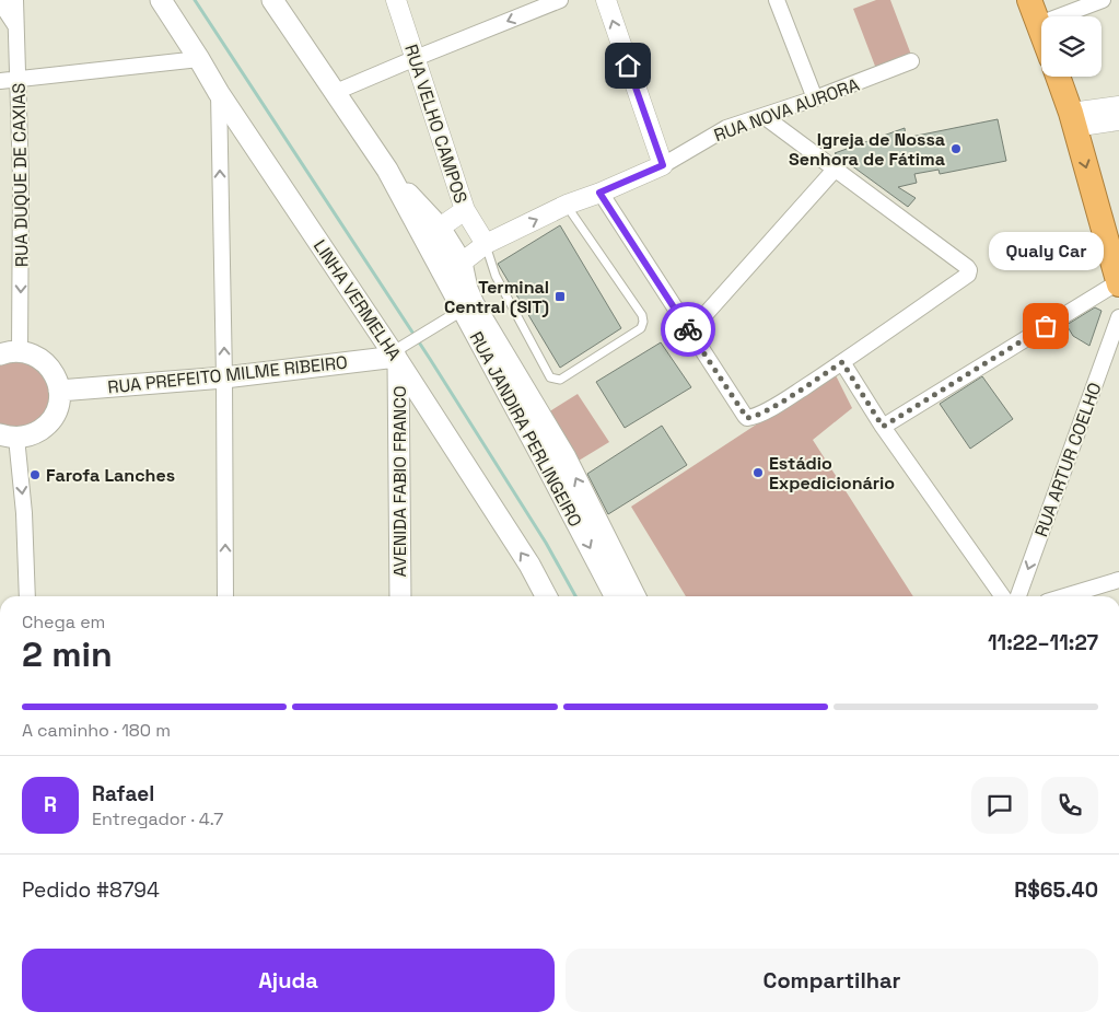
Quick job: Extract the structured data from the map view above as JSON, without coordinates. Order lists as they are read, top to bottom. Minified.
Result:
{"streets":{"main road":["LINHA VERMELHA","RUA PREFEITO MILME RIBEIRO","RUA JANDIRA PERLINGEIRO","AVENIDA FABIO FRANCO"],"street":["RUA NOVA AURORA","RUA VELHO CAMPOS","RUA DUQUE DE CAXIAS","RUA ARTUR COELHO"]},"crossings":[["RUA NOVA AURORA","RUA VELHO CAMPOS"],["RUA NOVA AURORA","RUA JANDIRA PERLINGEIRO"],["LINHA VERMELHA","RUA PREFEITO MILME RIBEIRO"],["LINHA VERMELHA","AVENIDA FABIO FRANCO"],["RUA PREFEITO MILME RIBEIRO","AVENIDA FABIO FRANCO"]],"one_way":["RUA DUQUE DE CAXIAS","RUA ARTUR COELHO"],"places":{"other":["Igreja de Nossa Senhora de Fátima","Qualy Car","Estádio Expedicionário","Farofa Lanches"],"transit":["Terminal Central (SIT)"]},"page":{"bubble":"Qualy Car","heading":["2 min","Chega em","11:22–11:27"],"panel":["Rafael","Entregador · 4.7","Pedido #8794","R$65.40"],"bar":"A caminho · 180 m","round":"R","buttons":["Ajuda","Compartilhar"]}}
